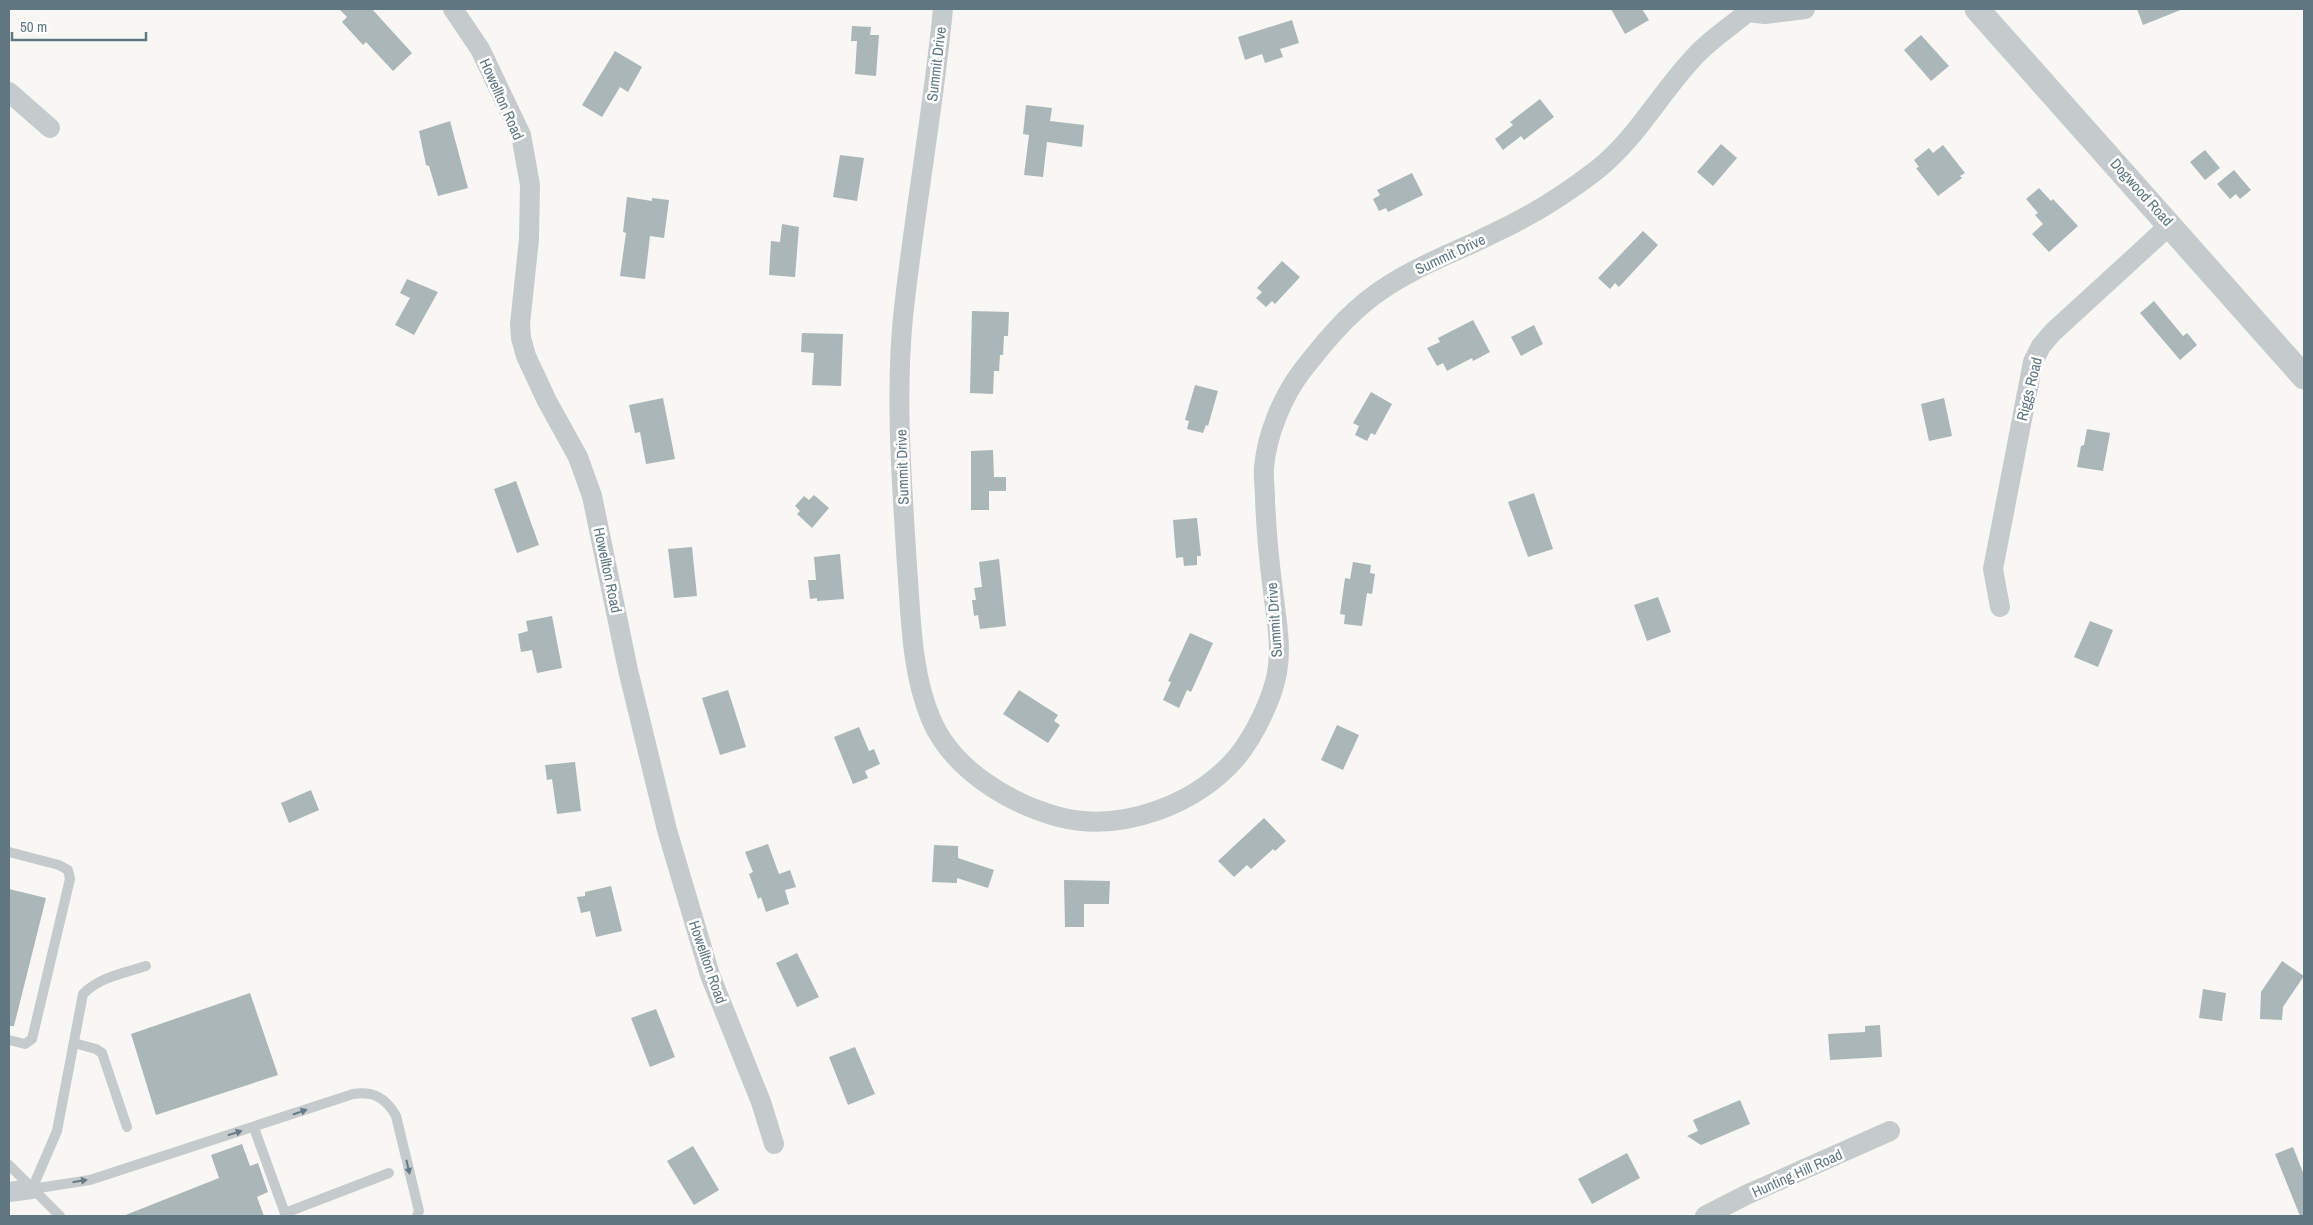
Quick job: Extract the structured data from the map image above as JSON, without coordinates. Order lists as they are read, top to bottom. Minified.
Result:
{"streets":{"street":["Summit Drive","Howellton Road","Dogwood Road","Riggs Road","Hunting Hill Road"]},"crossings":[["Dogwood Road","Riggs Road"]],"scale_bar":"50 m"}
